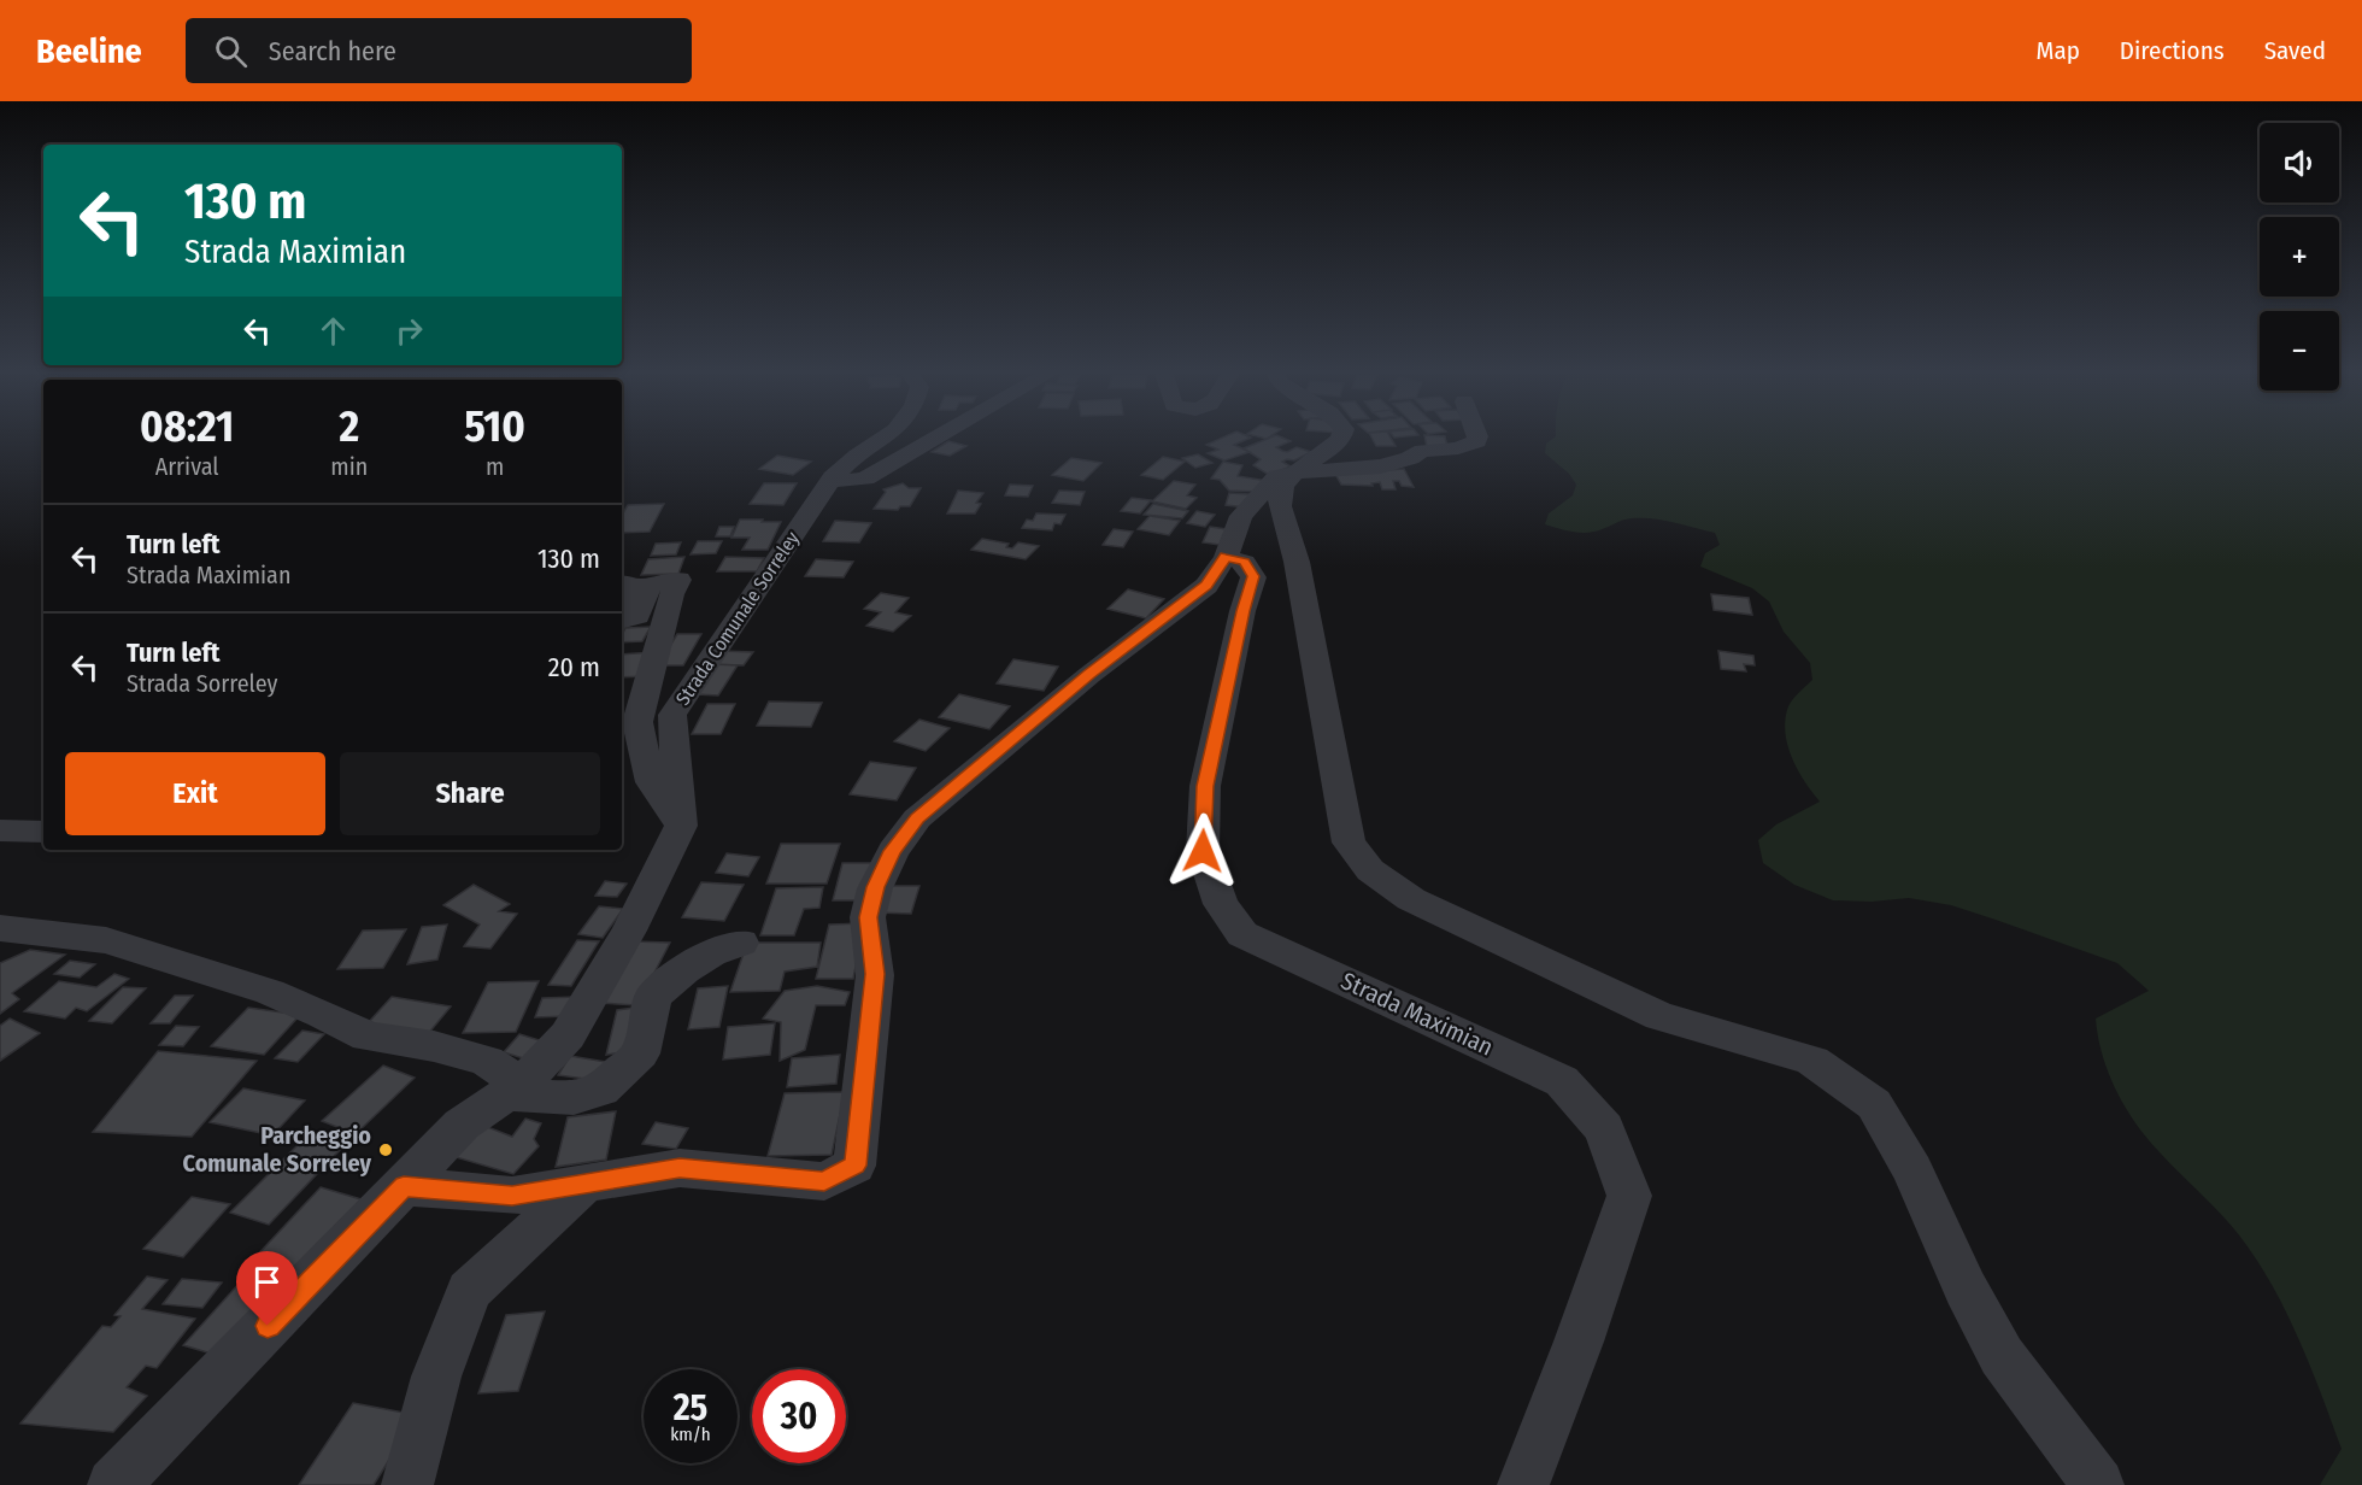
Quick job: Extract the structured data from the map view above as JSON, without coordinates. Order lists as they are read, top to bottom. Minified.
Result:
{"streets":{"street":["Strada Comunale Sorreley","Strada Maximian"]},"places":["Parcheggio Comunale Sorreley"],"page":{"header":"Beeline","search":"Search here","nav":["Map","Directions","Saved"],"map_buttons":["+","−"],"turn":["130 m","Strada Maximian"],"eta":["08:21","Arrival","2","min","510","m"],"list":[{"name":"Turn left","note":"Strada Maximian","value":"130 m"},{"name":"Turn left","note":"Strada Sorreley","value":"20 m"}],"buttons":["Exit","Share"],"speed":"25 km/h","limit":"30"}}
